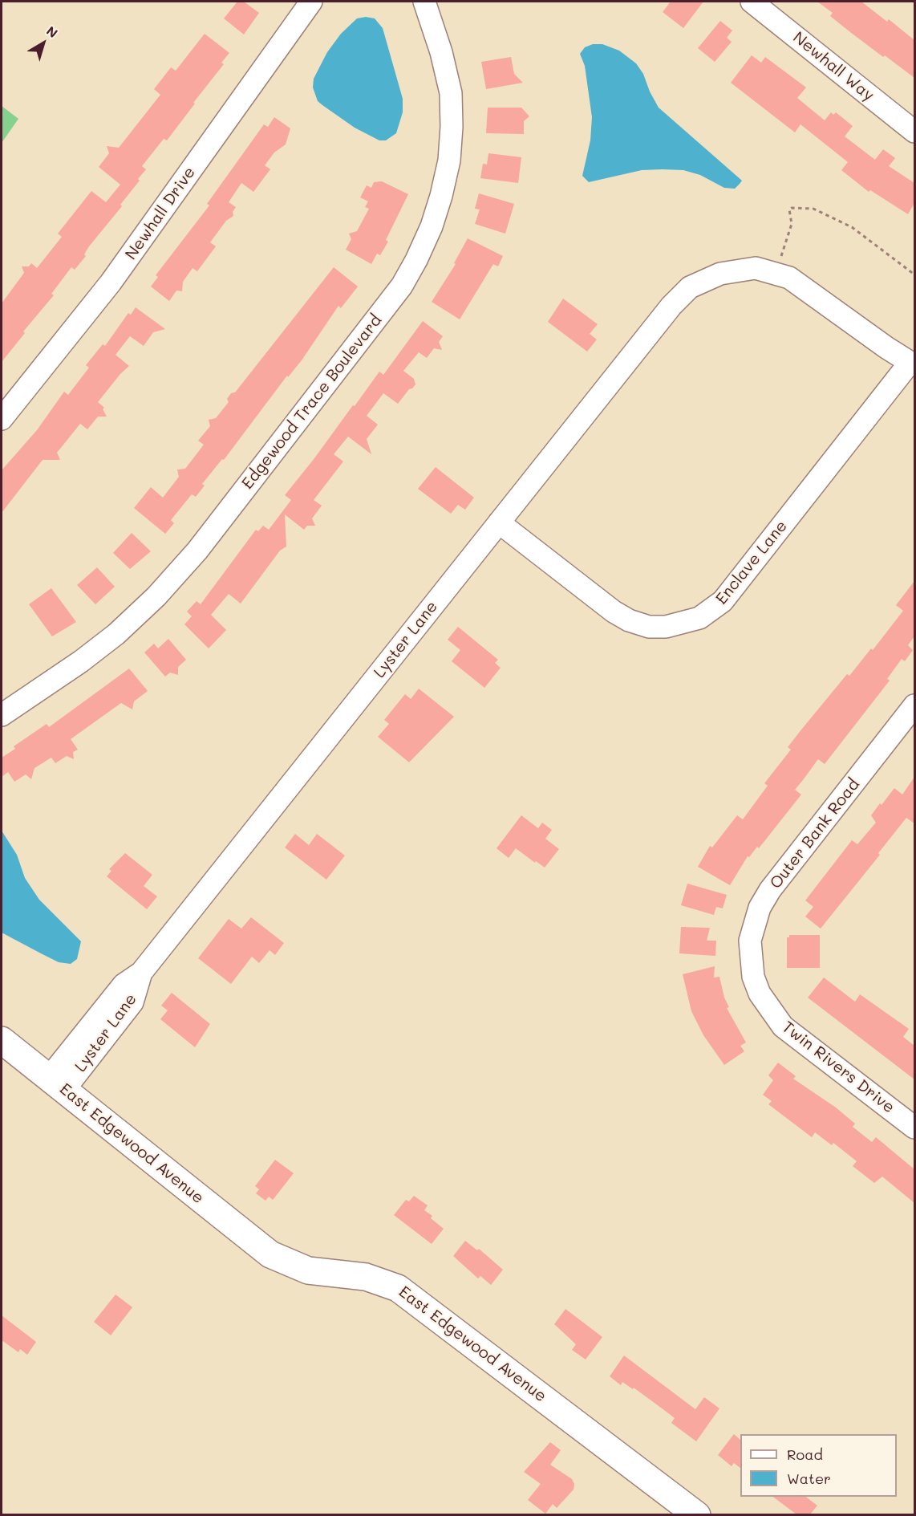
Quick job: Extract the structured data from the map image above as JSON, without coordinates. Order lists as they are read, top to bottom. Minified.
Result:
{"streets":{"main road":["East Edgewood Avenue"],"street":["Newhall Way","Newhall Drive","Edgewood Trace Boulevard","Enclave Lane","Lyster Lane","Outer Bank Road","Twin Rivers Drive"]},"crossings":[["Enclave Lane","Lyster Lane"],["Lyster Lane","East Edgewood Avenue"],["Outer Bank Road","Twin Rivers Drive"]],"legend":["Road","Water"],"north":"top right"}
